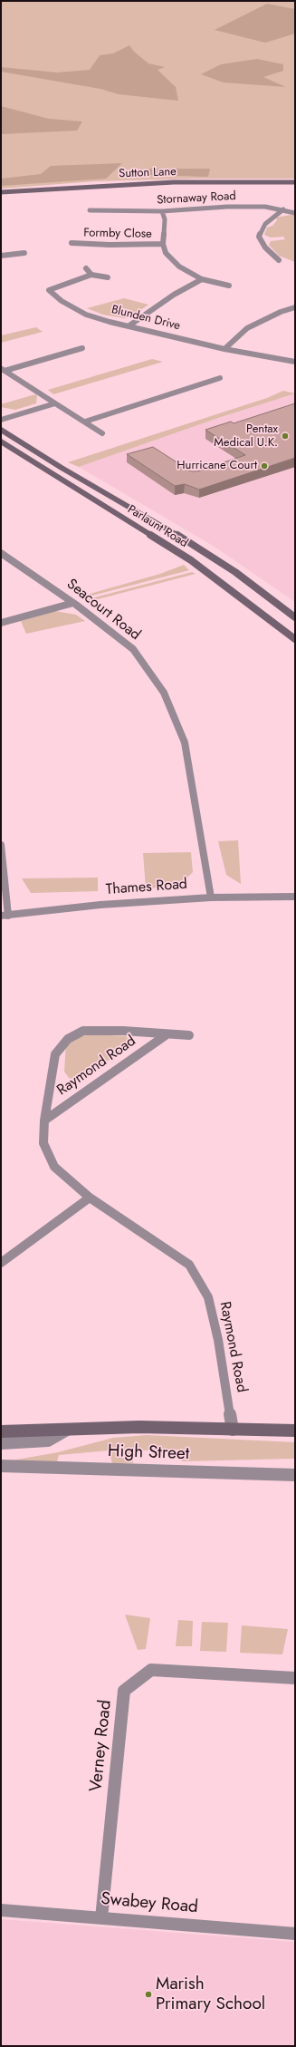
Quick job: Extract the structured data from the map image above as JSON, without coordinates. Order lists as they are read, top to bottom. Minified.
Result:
{"streets":{"street":["Sutton Lane","Stornaway Road","Formby Close","Blunden Drive","Parlaunt Road","Seacourt Road","Thames Road","Raymond Road","High Street","Verney Road","Swabey Road"]},"crossings":[["Seacourt Road","Thames Road"],["Raymond Road","High Street"],["Verney Road","Swabey Road"]],"places":["Pentax Medical U.K.","Hurricane Court","Marish Primary School"]}
